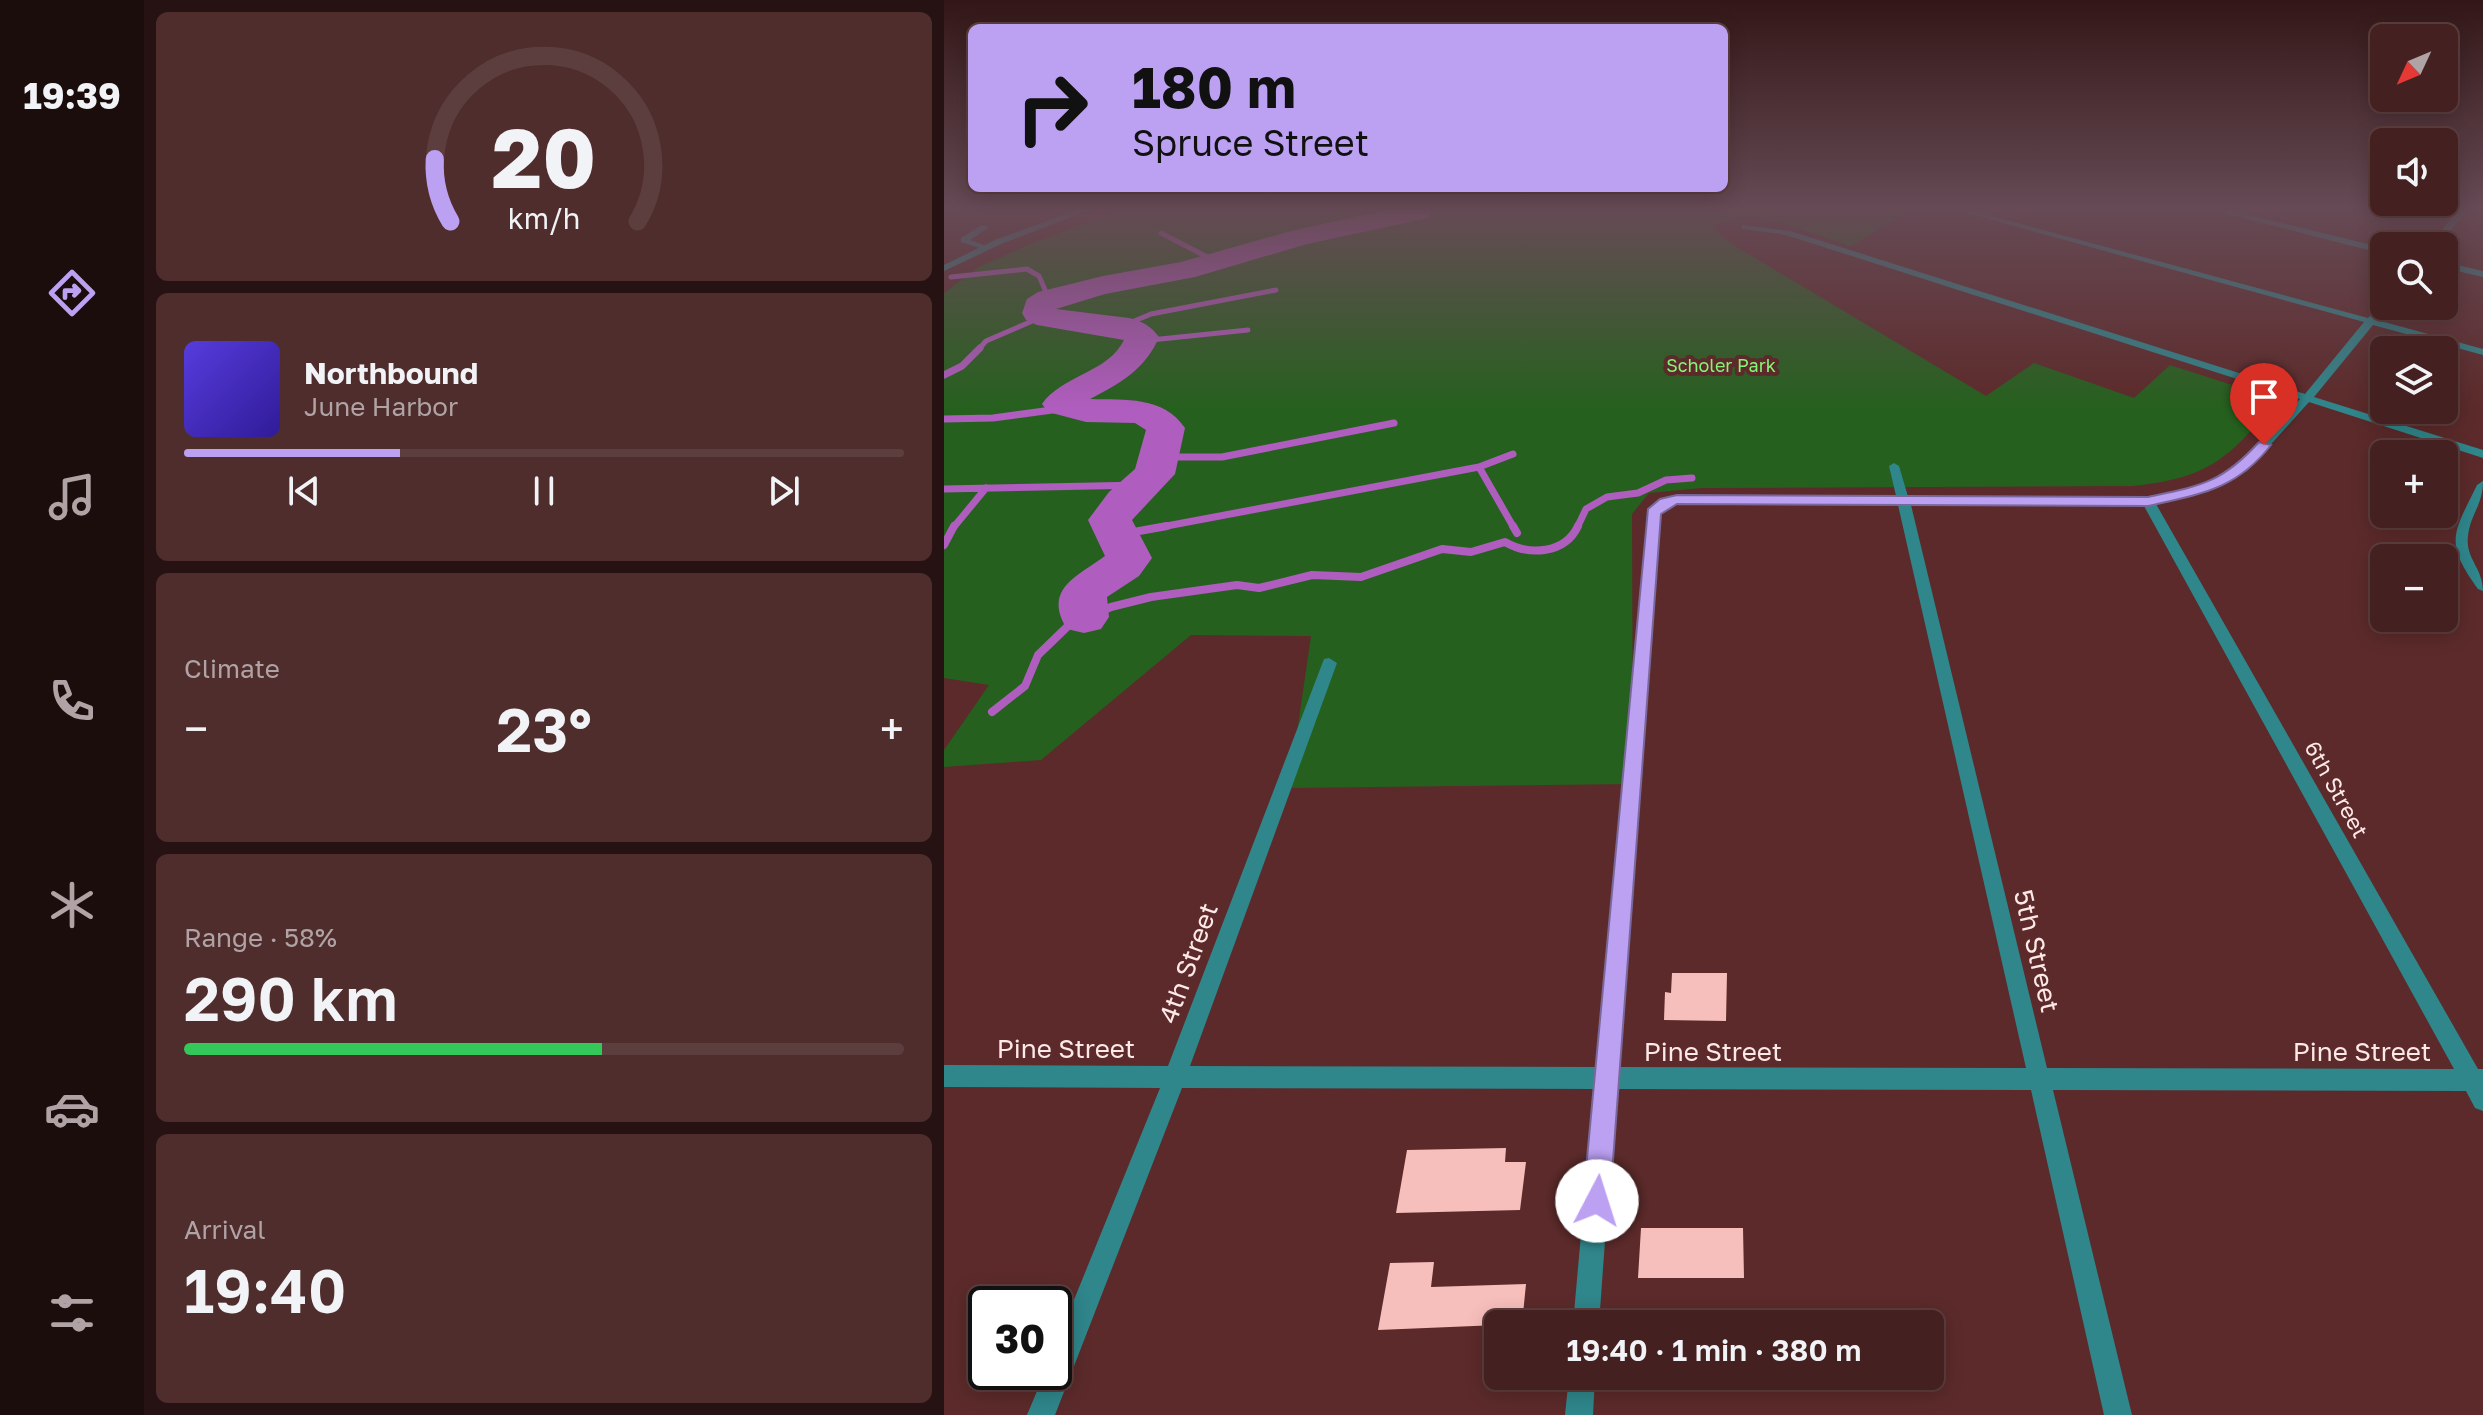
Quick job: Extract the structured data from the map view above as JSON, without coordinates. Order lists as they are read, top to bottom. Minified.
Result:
{"streets":{"street":["6th Street","5th Street","4th Street","Pine Street"]},"crossings":[["6th Street","Pine Street"],["5th Street","Pine Street"],["4th Street","Pine Street"]],"parks":["Scholer Park"],"north":"bottom left","page":{"tabs":"19:39","map_buttons":["+","−"],"turn":["180 m","Spruce Street"],"song":["Northbound","June Harbor"],"tile":["Climate",["Range · 58%","290 km"],["Arrival","19:40"]],"heat":["−","23°","+"],"limit":"30","trip":"19:40 · 1 min · 380 m","gauge":["20","km/h"]}}
